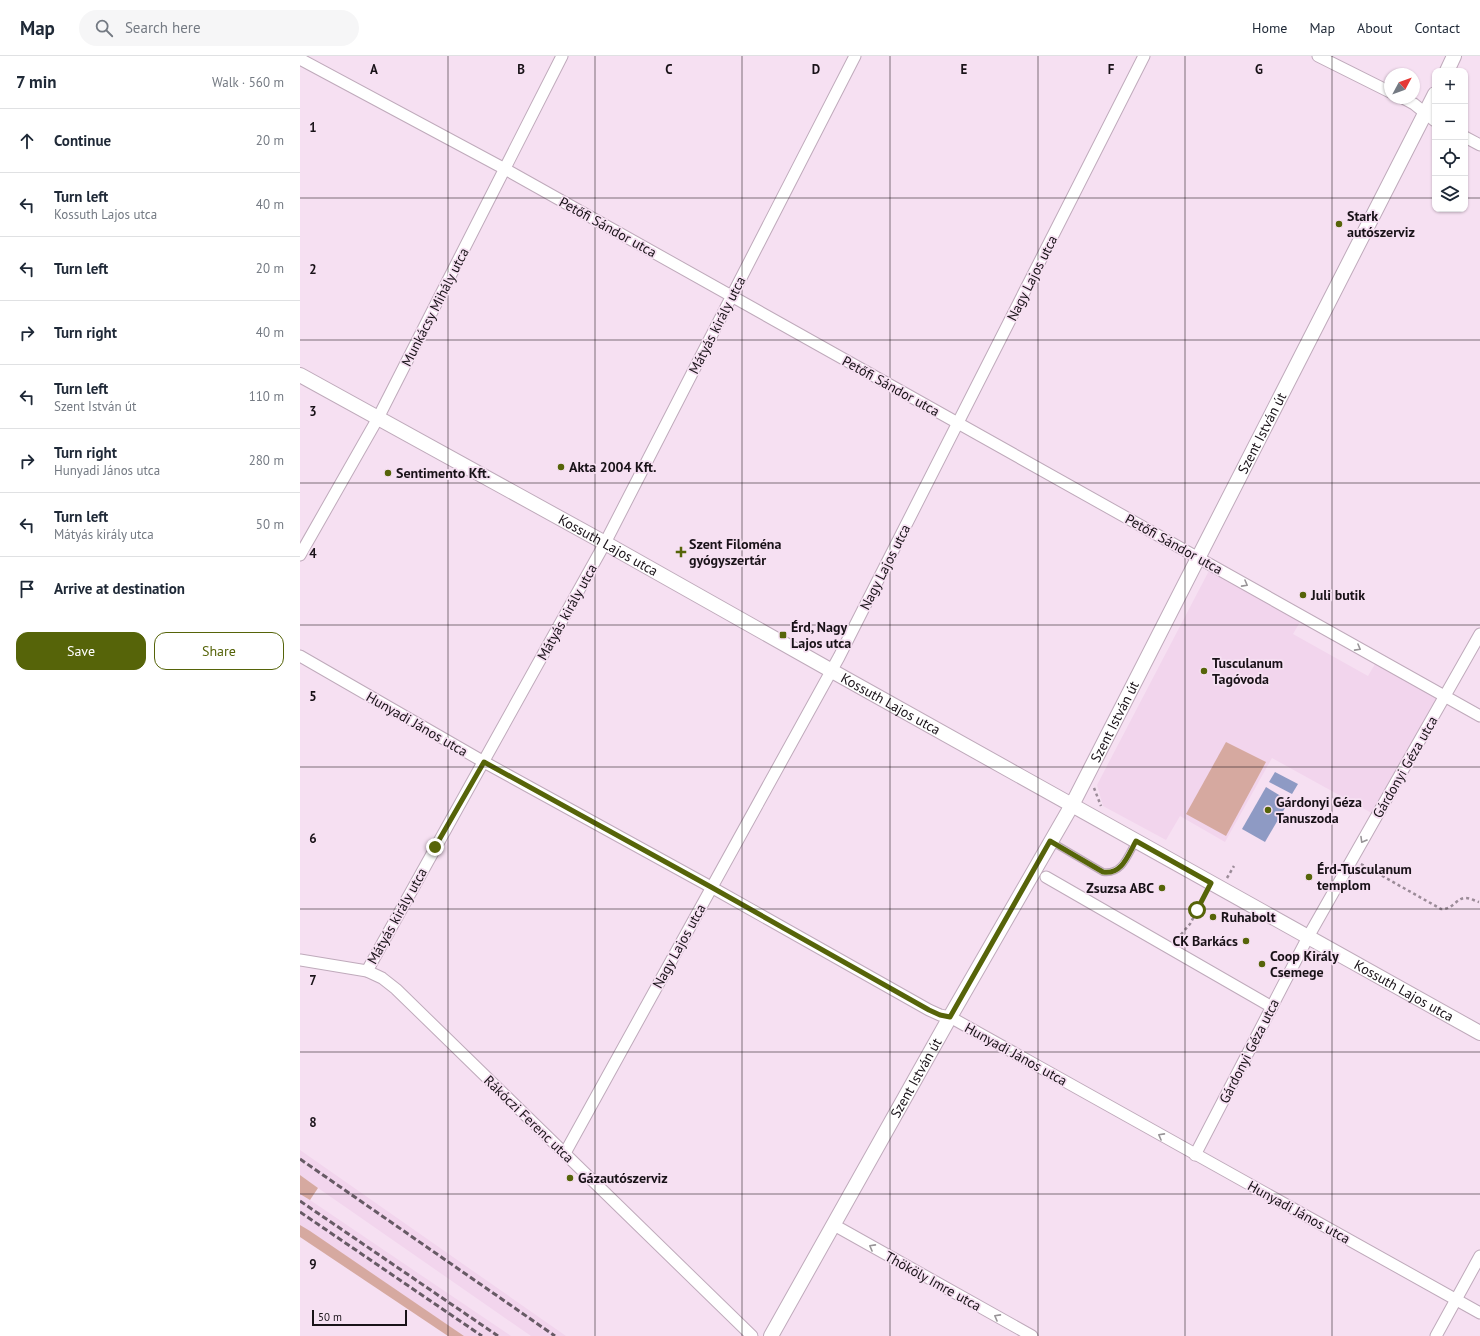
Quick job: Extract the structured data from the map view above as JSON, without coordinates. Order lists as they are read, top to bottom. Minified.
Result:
{"streets":{"street":["Petőfi Sándor utca","Nagy Lajos utca","Munkácsy Mihály utca","Mátyás király utca","Szent István út","Kossuth Lajos utca","Hunyadi János utca","Gárdonyi Géza utca","Rákóczi Ferenc utca","Thököly Imre utca"]},"crossings":[["Petőfi Sándor utca","Nagy Lajos utca"],["Petőfi Sándor utca","Munkácsy Mihály utca"],["Petőfi Sándor utca","Mátyás király utca"],["Petőfi Sándor utca","Szent István út"],["Petőfi Sándor utca","Gárdonyi Géza utca"],["Nagy Lajos utca","Kossuth Lajos utca"],["Nagy Lajos utca","Hunyadi János utca"],["Nagy Lajos utca","Rákóczi Ferenc utca"],["Munkácsy Mihály utca","Kossuth Lajos utca"],["Mátyás király utca","Kossuth Lajos utca"],["Mátyás király utca","Hunyadi János utca"],["Mátyás király utca","Rákóczi Ferenc utca"],["Szent István út","Kossuth Lajos utca"],["Szent István út","Hunyadi János utca"],["Szent István út","Thököly Imre utca"],["Kossuth Lajos utca","Gárdonyi Géza utca"],["Hunyadi János utca","Gárdonyi Géza utca"]],"one_way":["Gárdonyi Géza utca","Thököly Imre utca"],"places":{"other":["Stark autószerviz","Akta 2004 Kft.","Sentimento Kft.","Juli butik","Tusculanum Tagóvoda","Gárdonyi Géza Tanuszoda","Érd-Tusculanum templom","Zsuzsa ABC","Ruhabolt","CK Barkács","Coop Király Csemege","Gázautószerviz"],"health":["Szent Filoména gyógyszertár"],"transit":["Érd, Nagy Lajos utca"]},"scale_bar":"50 m","north":"top right","page":{"header":"Map","search":"Search here","nav":["Home","Map","About","Contact"],"heading":["7 min","Walk · 560 m"],"map_buttons":["+","−"],"list":[["Continue","20 m"],["Turn left","Kossuth Lajos utca","40 m"],["Turn left","20 m"],["Turn right","40 m"],["Turn left","Szent István út","110 m"],["Turn right","Hunyadi János utca","280 m"],["Turn left","Mátyás király utca","50 m"],"Arrive at destination"],"buttons":["Save","Share"],"scale":"50 m"},"grid":{"columns":["A","B","C","D","E","F","G"],"rows":["1","2","3","4","5","6","7","8","9"]}}
